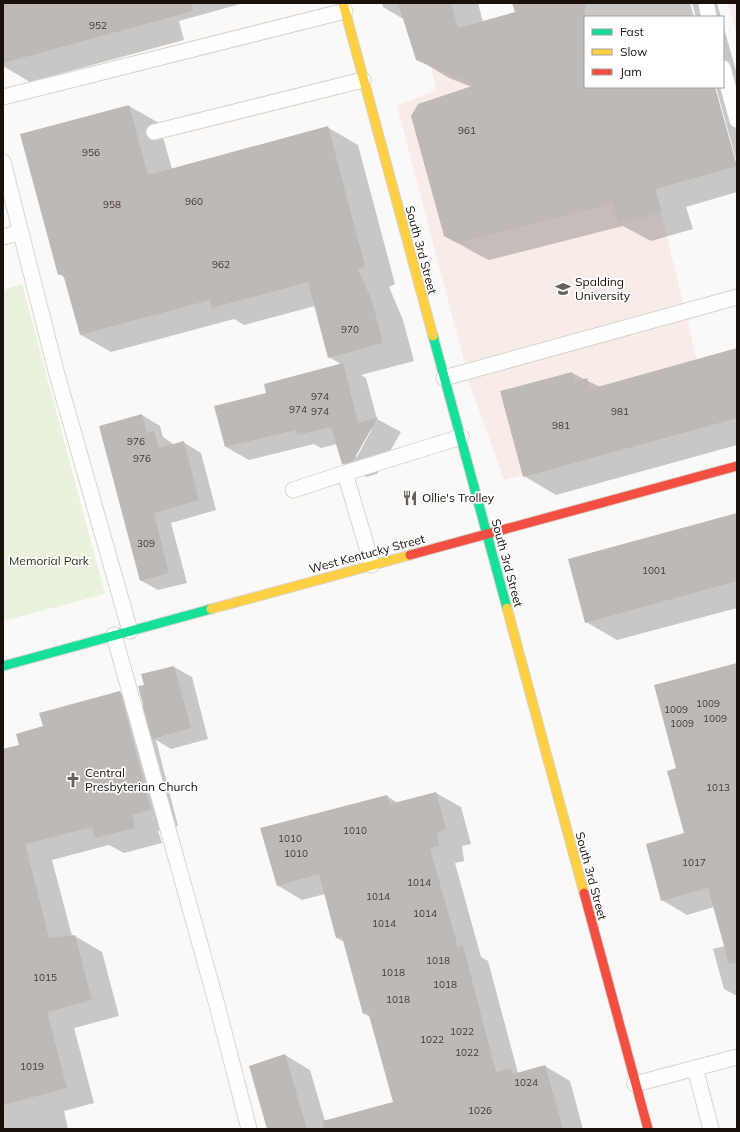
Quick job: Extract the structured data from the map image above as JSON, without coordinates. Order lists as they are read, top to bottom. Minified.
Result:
{"streets":{"main road":["South 3rd Street","West Kentucky Street"]},"crossings":[["South 3rd Street","West Kentucky Street"]],"parks":["Memorial Park"],"places":{"school or university":["Spalding University"],"restaurant":["Ollie's Trolley"],"church":["Central Presbyterian Church"]},"house_numbers":["952","961","956","960","958","962","970","974","974","974","981","981","976","976","309","1001","1009","1009","1009","1009","1013","1010","1010","1010","1017","1014","1014","1014","1014","1018","1018","1015","1018","1018","1022","1022","1022","1019","1024","1026"],"legend":["Fast","Slow","Jam"]}
